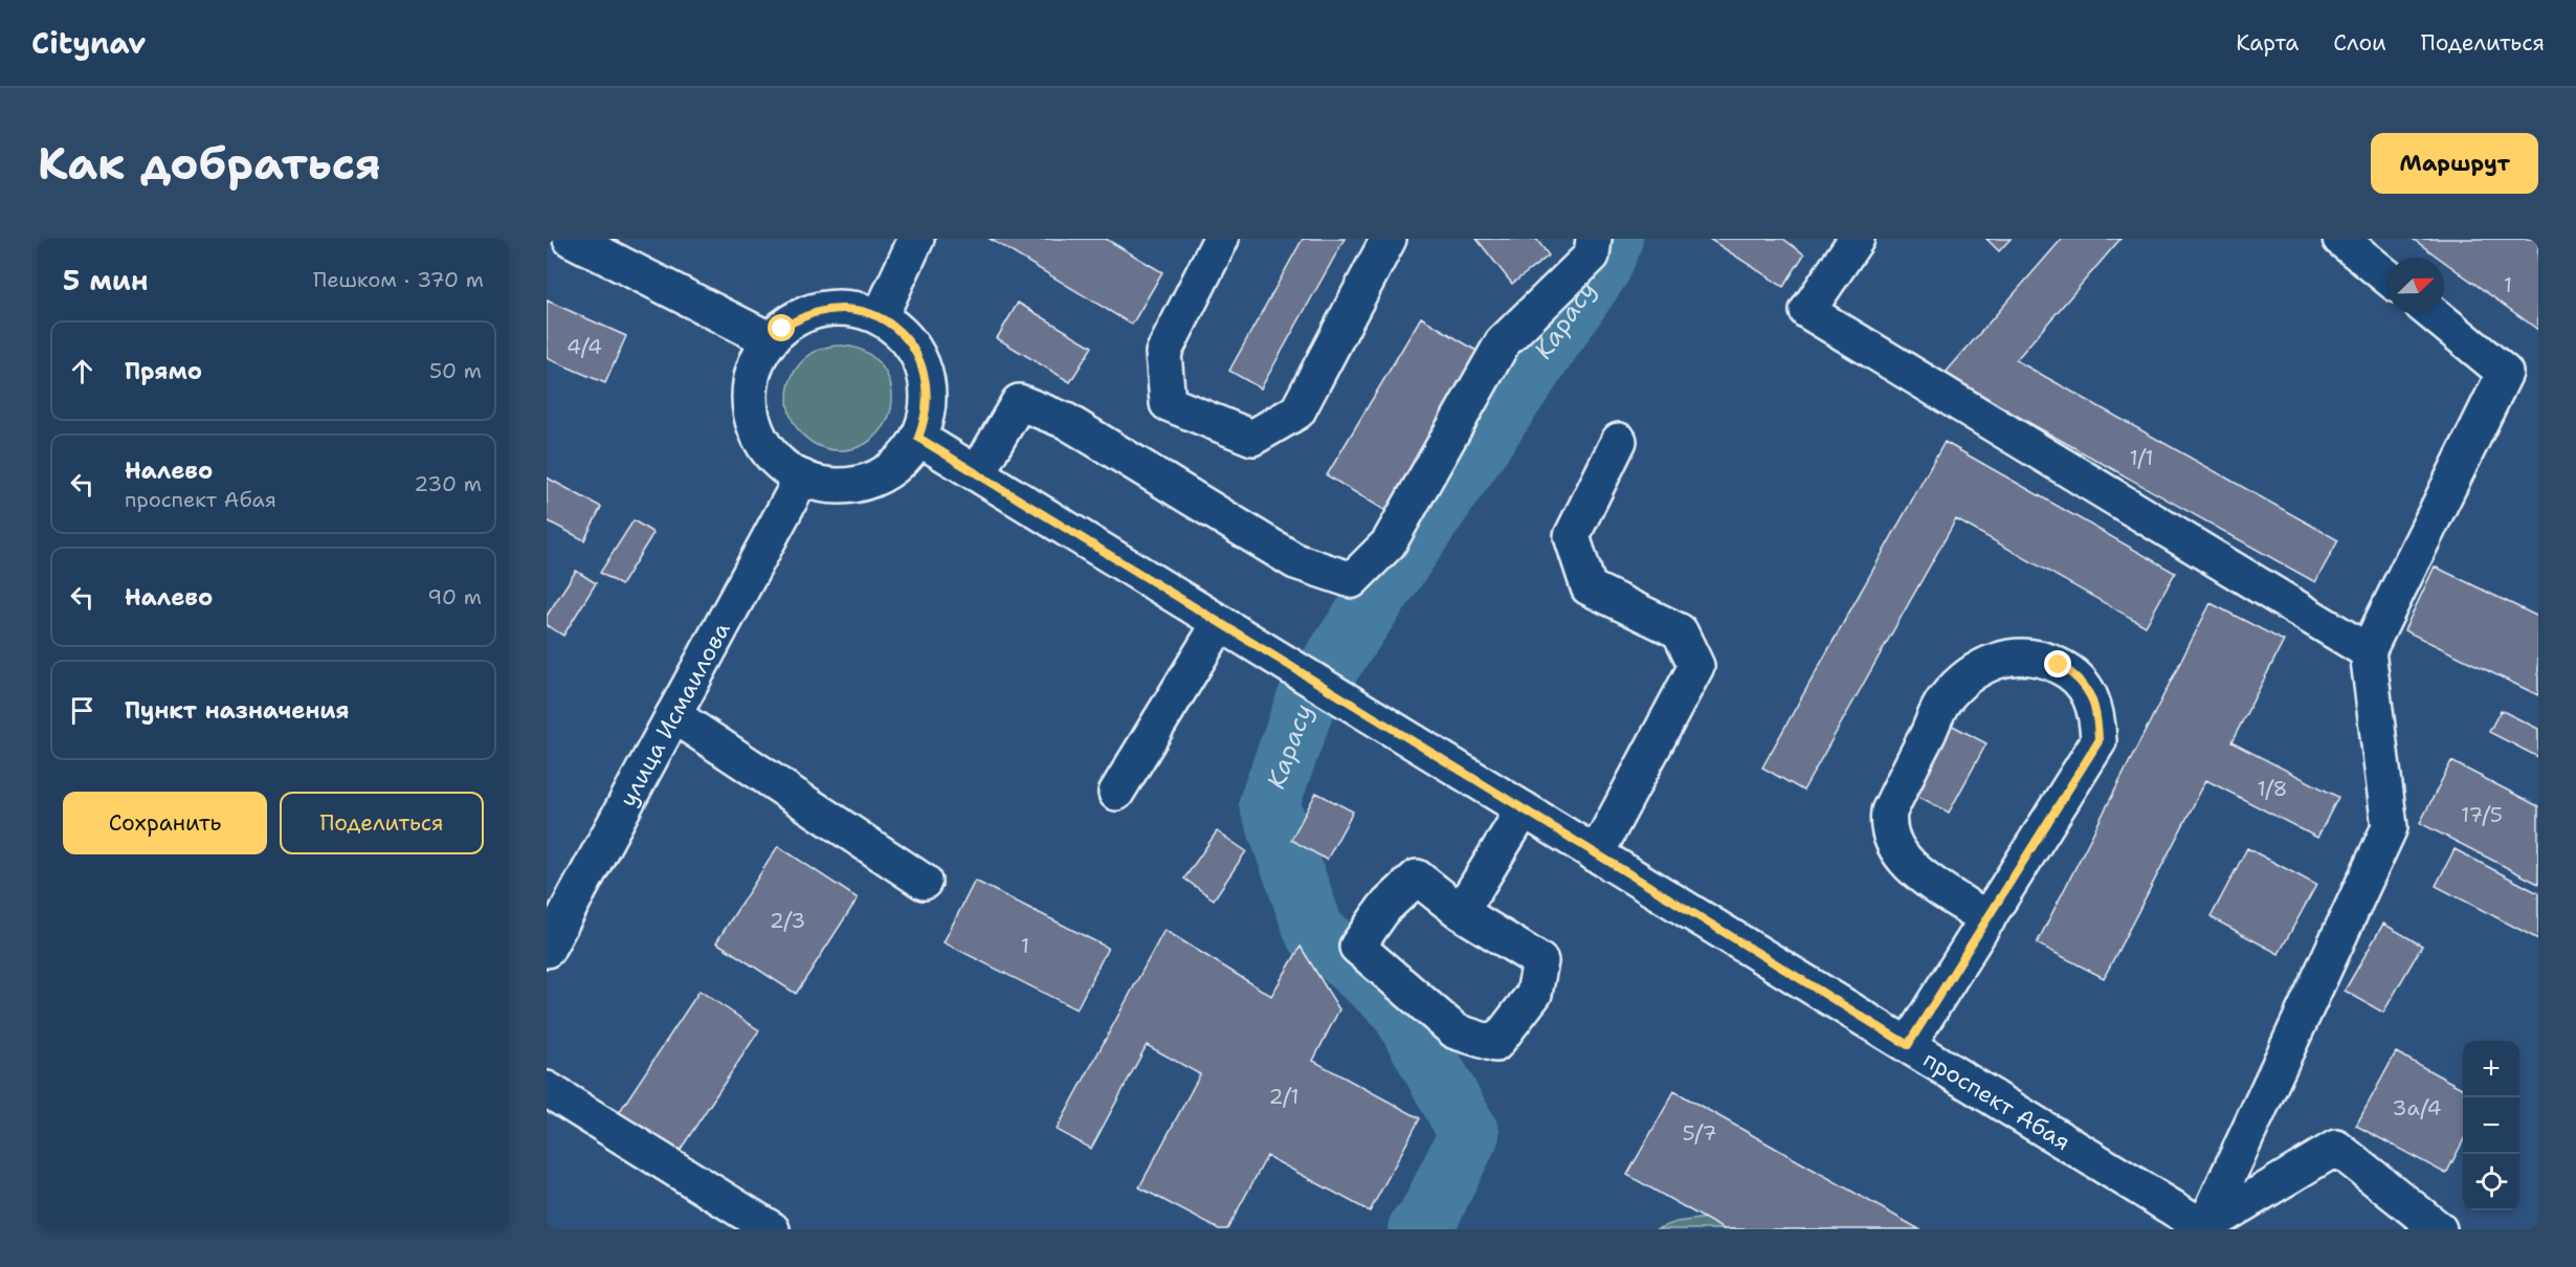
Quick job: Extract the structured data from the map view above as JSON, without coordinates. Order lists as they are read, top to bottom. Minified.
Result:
{"streets":{"main road":["улица Исмаилова","проспект Абая"]},"crossings":[["улица Исмаилова","проспект Абая"]],"water":["Карасу"],"house_numbers":["1","4/4","1/1","1/8","17/5","2/3","1","2/1","3а/4","5/7"],"north":"top right","page":{"header":"Citynav","nav":["Карта","Слои","Поделиться"],"buttons":["Маршрут",["Сохранить","Поделиться"]],"title":"Как добраться","heading":["5 мин","Пешком · 370 m"],"list":[["Прямо","50 m"],["Налево","проспект Абая","230 m"],["Налево","90 m"],"Пункт назначения"],"map_buttons":["+","−"]}}
